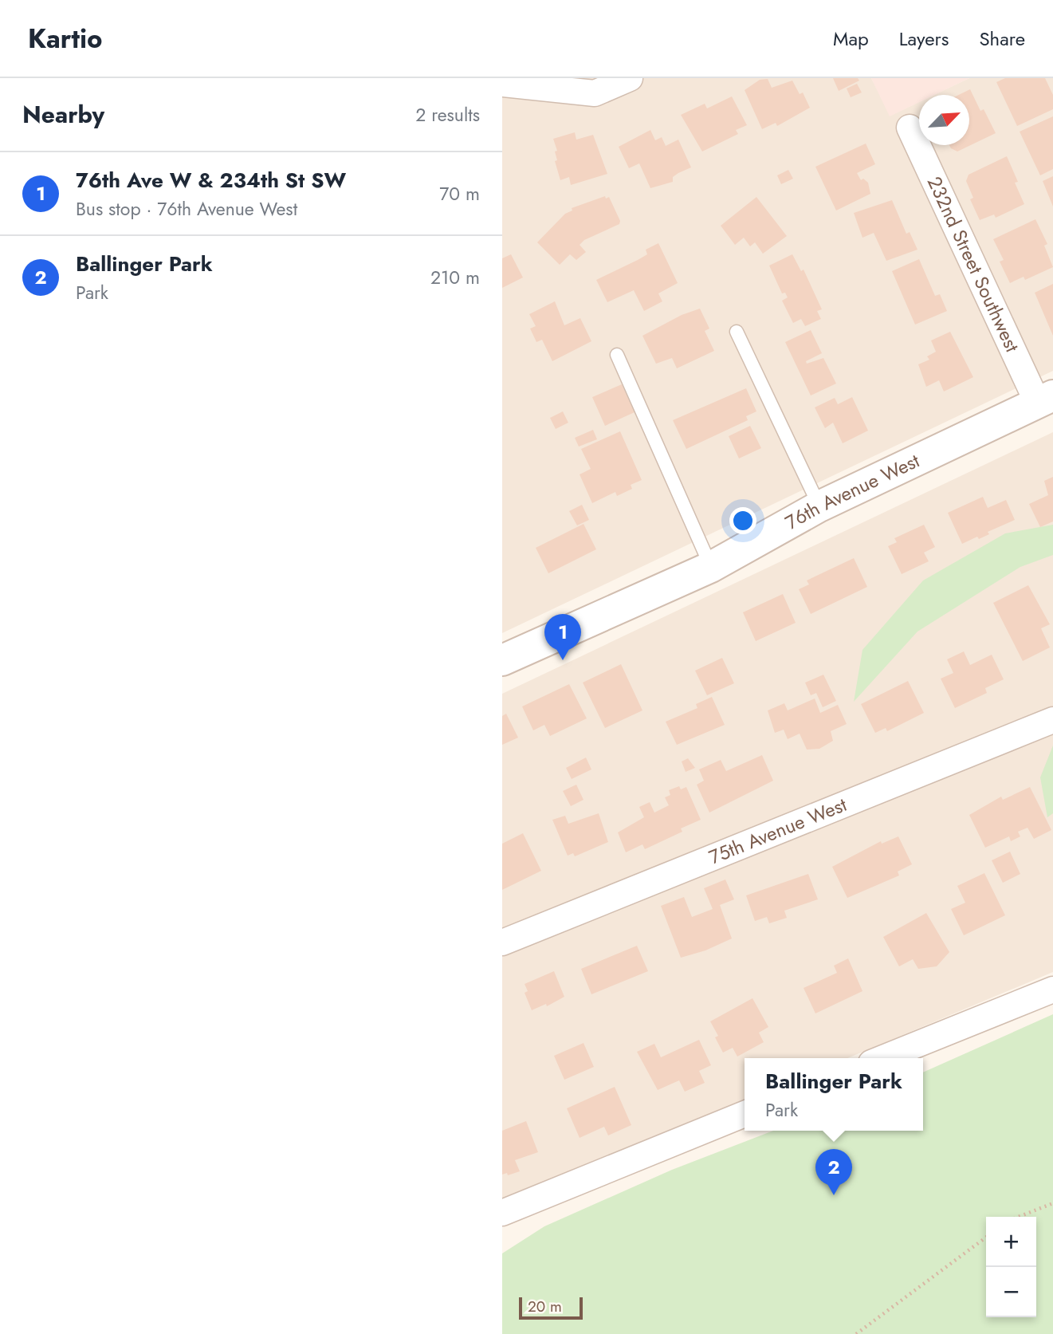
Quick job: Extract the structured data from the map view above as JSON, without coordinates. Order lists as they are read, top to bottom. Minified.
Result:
{"streets":{"street":["232nd Street Southwest","76th Avenue West","75th Avenue West"]},"crossings":[["232nd Street Southwest","76th Avenue West"]],"scale_bar":"20 m","north":"top right","page":{"header":"Kartio","nav":["Map","Layers","Share"],"heading":["Nearby","2 results"],"list":[{"mark":"1","name":"76th Ave W & 234th St SW","note":"Bus stop · 76th Avenue West","value":"70 m"},{"mark":"2","name":"Ballinger Park","note":"Park","value":"210 m"}],"pins":["1","2"],"popup":["Ballinger Park","Park"],"map_buttons":["+","−"],"scale":"20 m"}}
